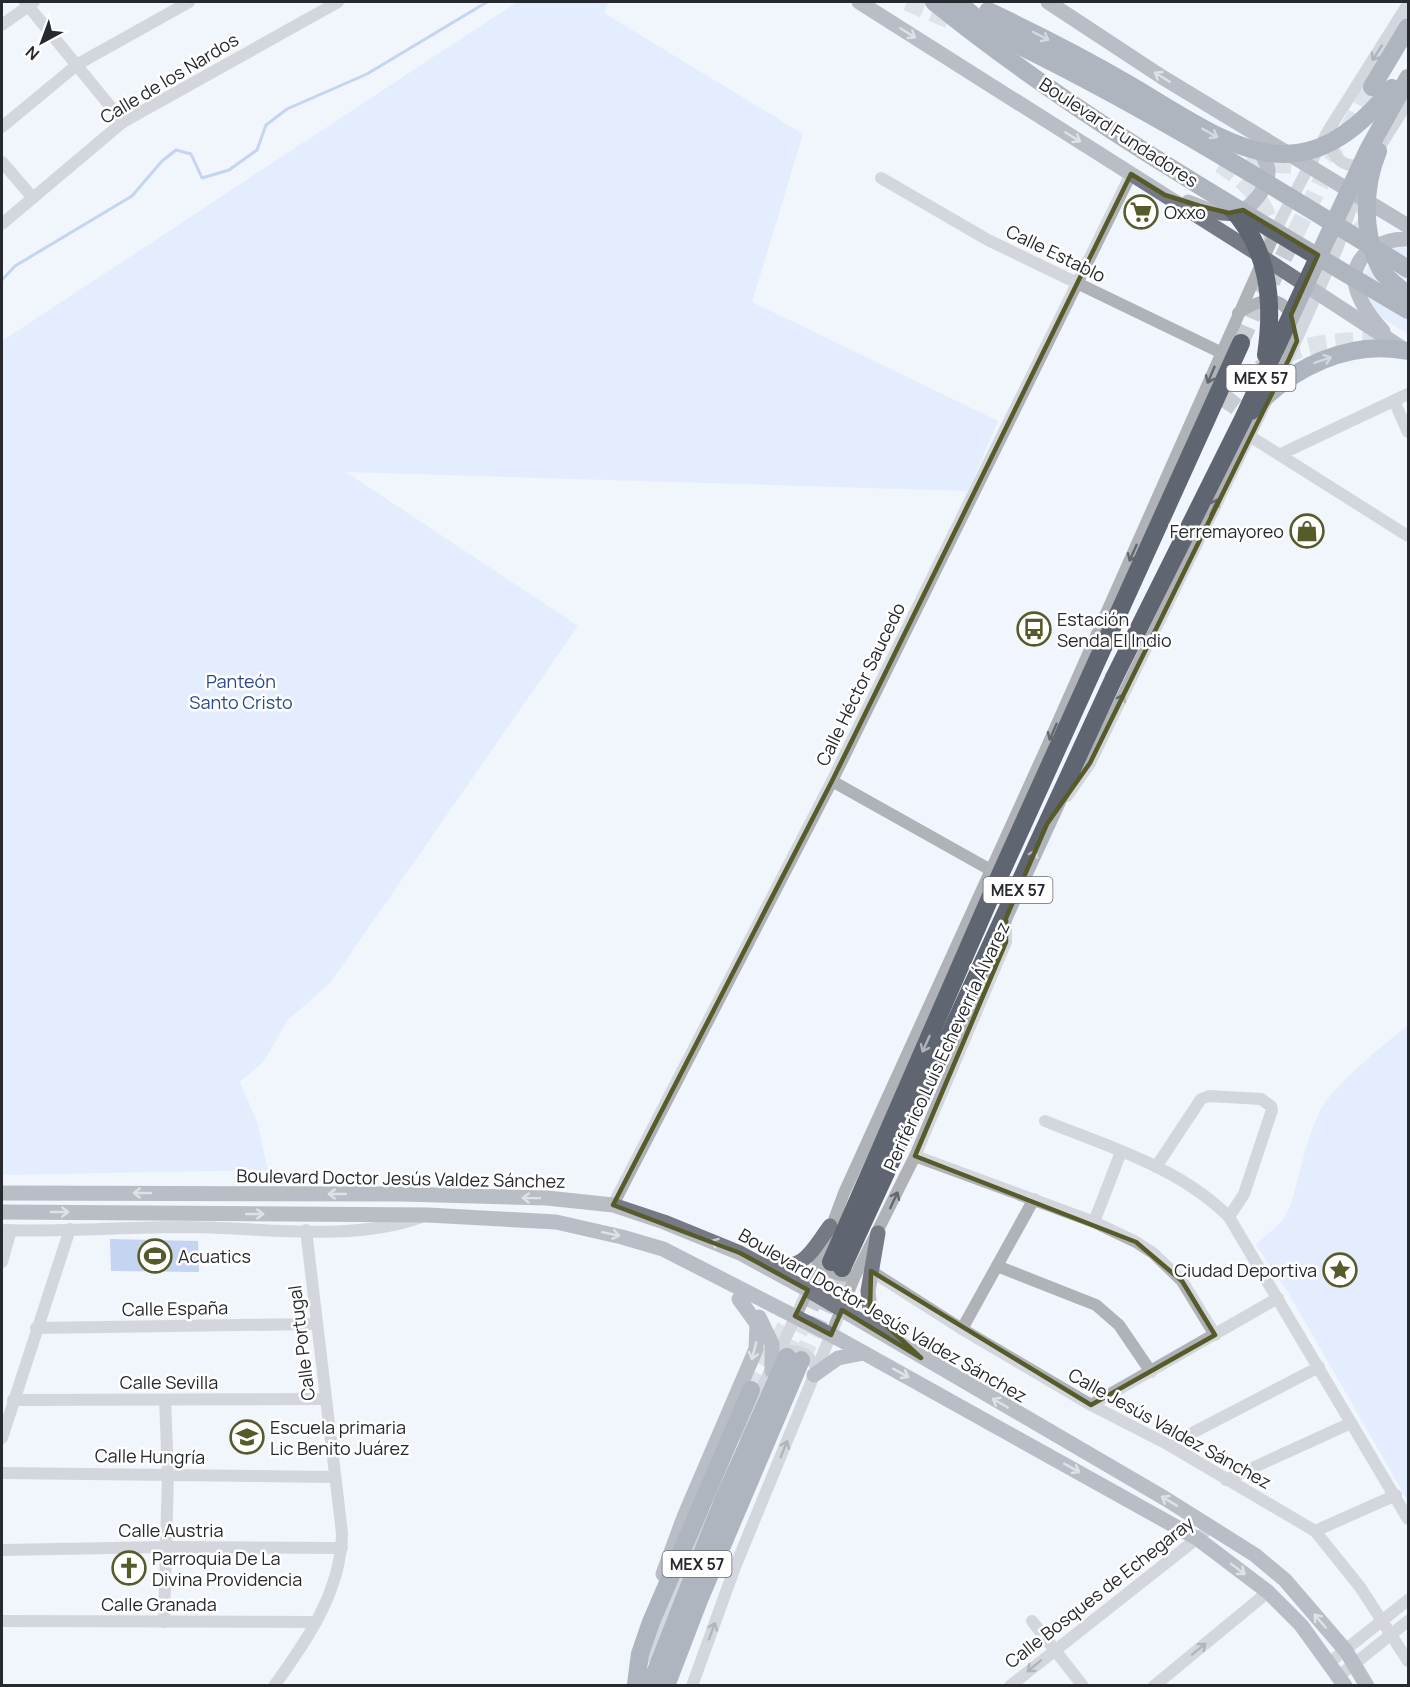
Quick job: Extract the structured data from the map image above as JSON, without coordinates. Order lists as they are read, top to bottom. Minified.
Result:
{"streets":{"highway":["Boulevard Fundadores","MEX 57","Periférico Luis Echeverría Álvarez"],"main road":["Boulevard Doctor Jesús Valdez Sánchez"],"street":["Calle de los Nardos","Calle Establo","Calle Héctor Saucedo","Calle España","Calle Portugal","Calle Sevilla","Calle Jesús Valdez Sánchez","Calle Hungría","Calle Austria","Calle Bosques de Echegaray","Calle Granada"]},"crossings":[["Calle Establo","Calle Héctor Saucedo"],["Calle Héctor Saucedo","Boulevard Doctor Jesús Valdez Sánchez"],["Boulevard Doctor Jesús Valdez Sánchez","Calle Bosques de Echegaray"],["Calle España","Calle Portugal"],["Calle Portugal","Calle Sevilla"],["Calle Portugal","Calle Hungría"],["Calle Portugal","Calle Austria"],["Calle Portugal","Calle Granada"]],"parks":["Panteón Santo Cristo"],"places":{"supermarket":["Oxxo"],"shop":["Ferremayoreo"],"bus stop":["Estación Senda El Indio"],"sports":["Acuatics"],"place":["Ciudad Deportiva"],"school or university":["Escuela primaria Lic Benito Juárez"],"church":["Parroquia De La Divina Providencia"]},"north":"bottom left"}
